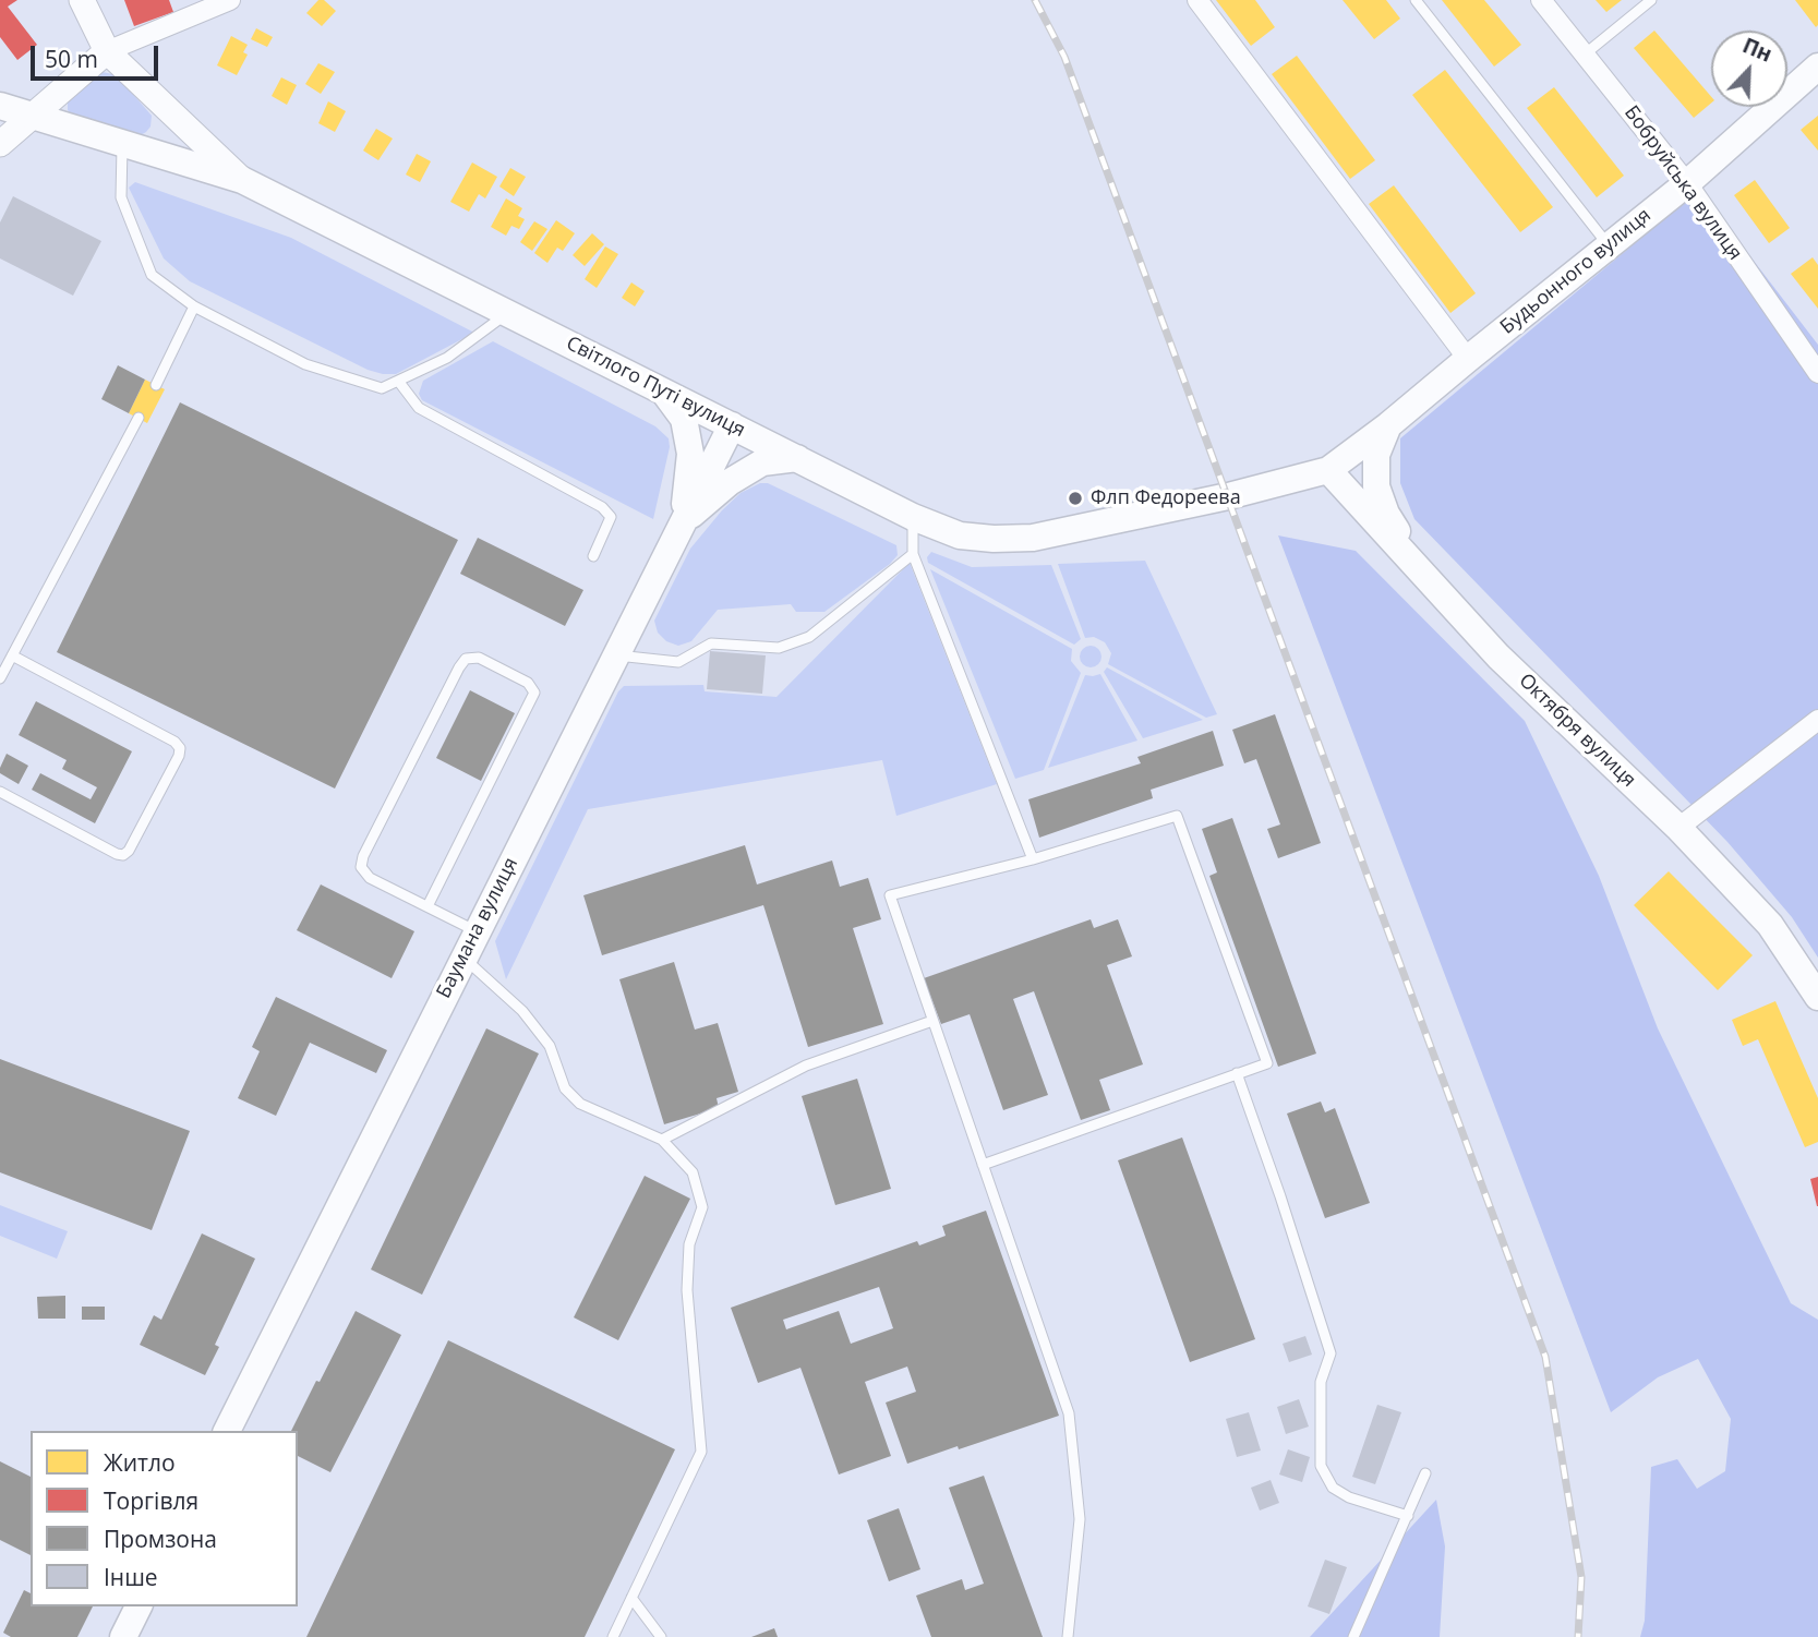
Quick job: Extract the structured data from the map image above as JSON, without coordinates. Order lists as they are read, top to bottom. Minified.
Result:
{"streets":{"main road":["Будьонного вулиця","Світлого Путі вулиця","Октября вулиця","Баумана вулиця"],"street":["Бобруйська вулиця"]},"crossings":[["Бобруйська вулиця","Будьонного вулиця"],["Будьонного вулиця","Світлого Путі вулиця"],["Будьонного вулиця","Октября вулиця"],["Світлого Путі вулиця","Октября вулиця"],["Світлого Путі вулиця","Баумана вулиця"]],"places":["Флп Федореева"],"legend":["Житло","Торгівля","Промзона","Інше"],"scale_bar":"50 m","north":"top right"}
